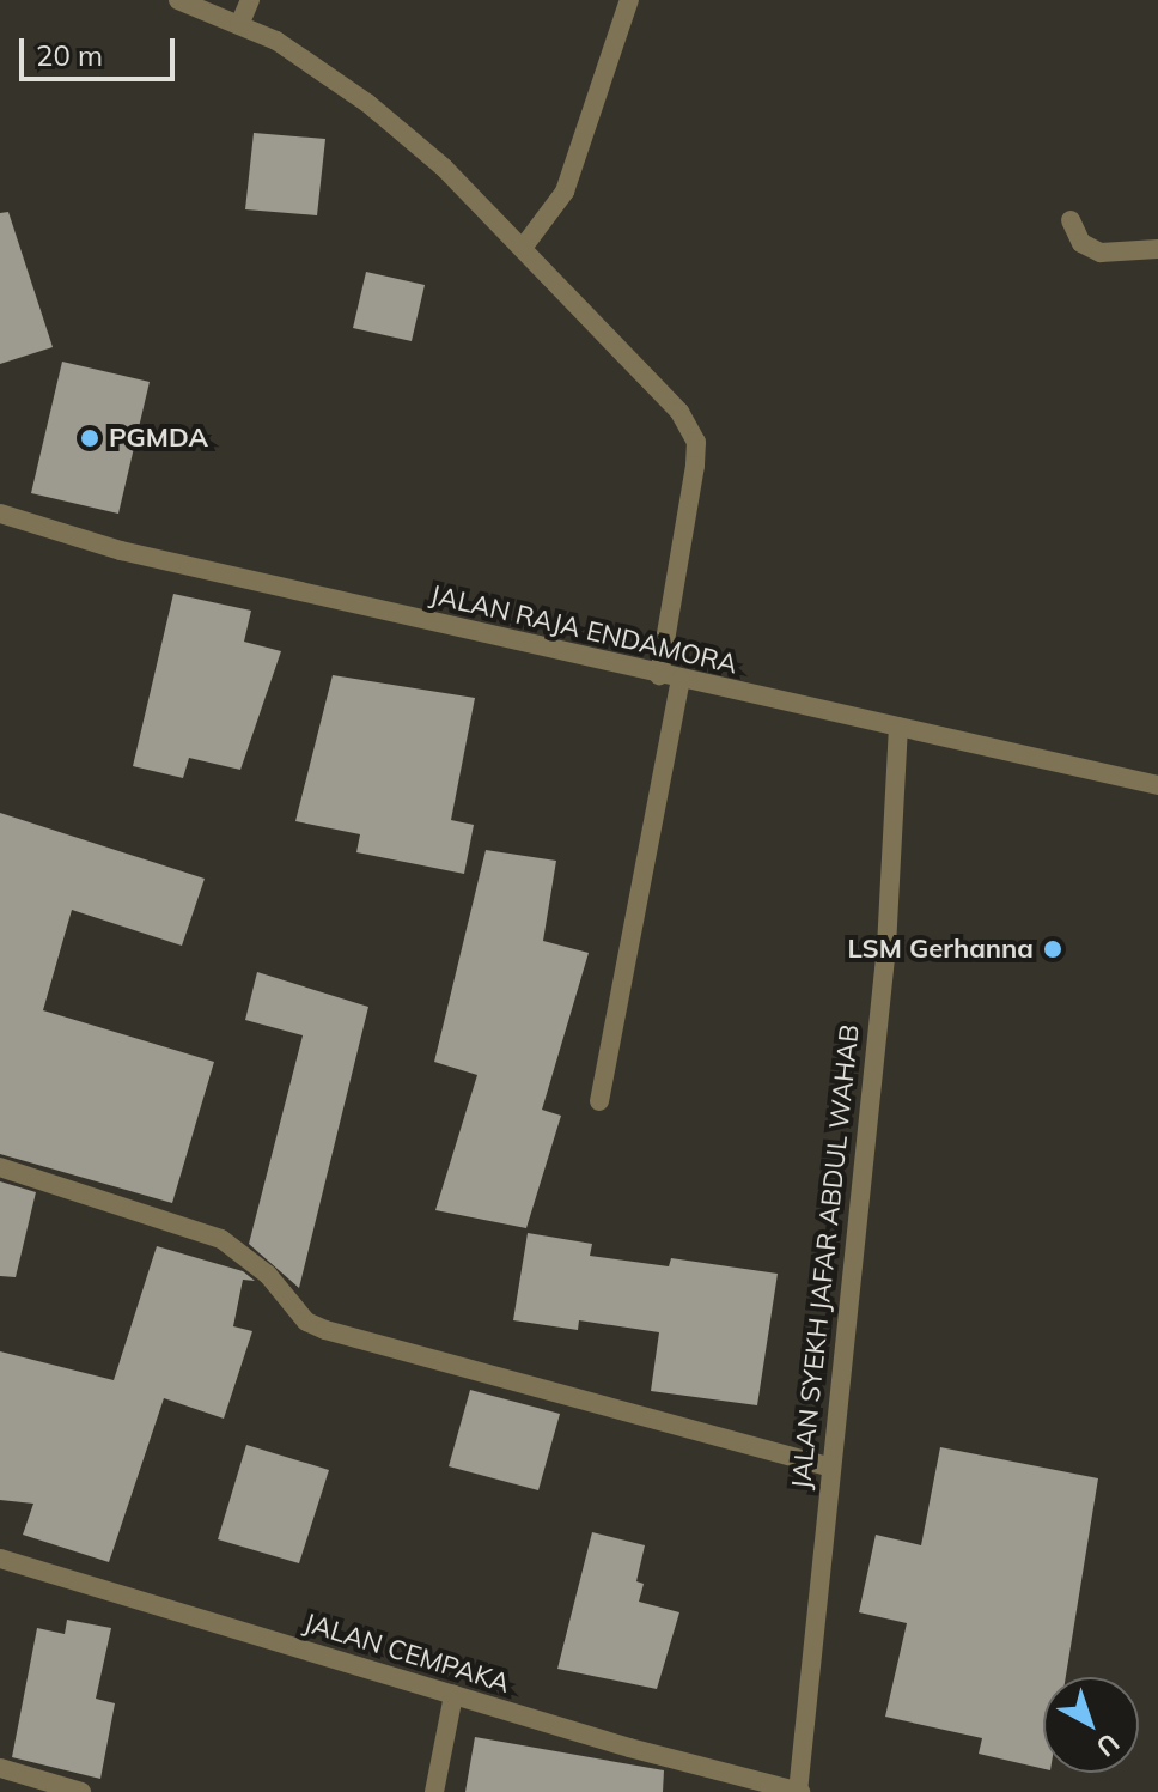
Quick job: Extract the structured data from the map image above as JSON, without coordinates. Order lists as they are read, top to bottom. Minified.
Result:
{"streets":{"street":["JALAN RAJA ENDAMORA","JALAN SYEKH JAFAR ABDUL WAHAB","JALAN CEMPAKA"]},"crossings":[["JALAN RAJA ENDAMORA","JALAN SYEKH JAFAR ABDUL WAHAB"],["JALAN SYEKH JAFAR ABDUL WAHAB","JALAN CEMPAKA"]],"places":["PGMDA","LSM Gerhanna"],"scale_bar":"20 m","north":"bottom right"}
